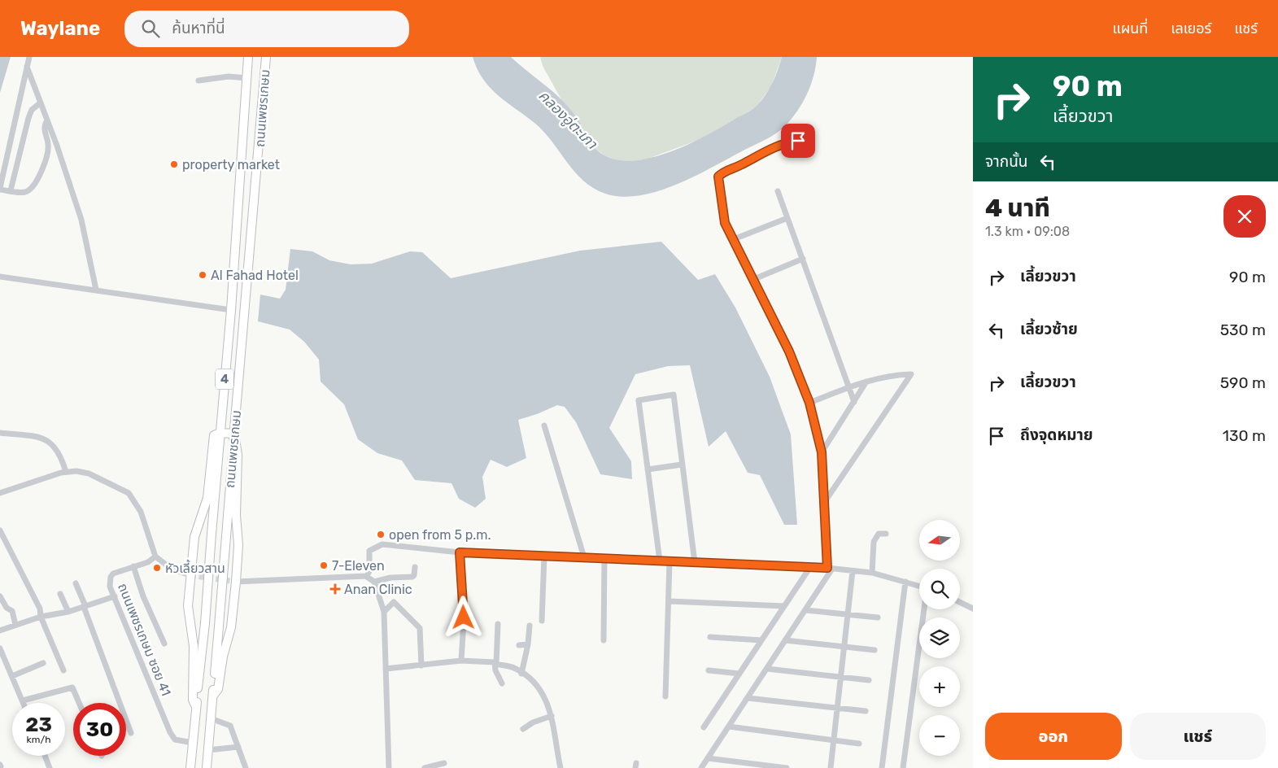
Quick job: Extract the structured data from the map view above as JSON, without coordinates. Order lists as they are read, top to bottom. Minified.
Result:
{"streets":{"highway":["ถนนเพชรเกษม","4"],"street":["ถนนเพชรเกษม ซอย 41"]},"crossings":[["ถนนเพชรเกษม","ถนนเพชรเกษม ซอย 41"]],"water":["คลองอู่ตะเภา"],"places":{"other":["property market","Al Fahad Hotel","open from 5 p.m.","7-Eleven","หัวเลี้ยวสาน"],"health":["Anan Clinic"]},"north":"left","page":{"header":"Waylane","search":"ค้นหาที่นี่","nav":["แผนที่","เลเยอร์","แชร์"],"turn":["90 m","เลี้ยวขวา"],"then":"จากนั้น","heading":["4 นาที","1.3 km · 09:08"],"list":[{"name":"เลี้ยวขวา","value":"90 m"},{"name":"เลี้ยวซ้าย","value":"530 m"},{"name":"เลี้ยวขวา","value":"590 m"},{"name":"ถึงจุดหมาย","value":"130 m"}],"map_buttons":["+","−"],"speed":"23 km/h","limit":"30","buttons":["ออก","แชร์"]}}
